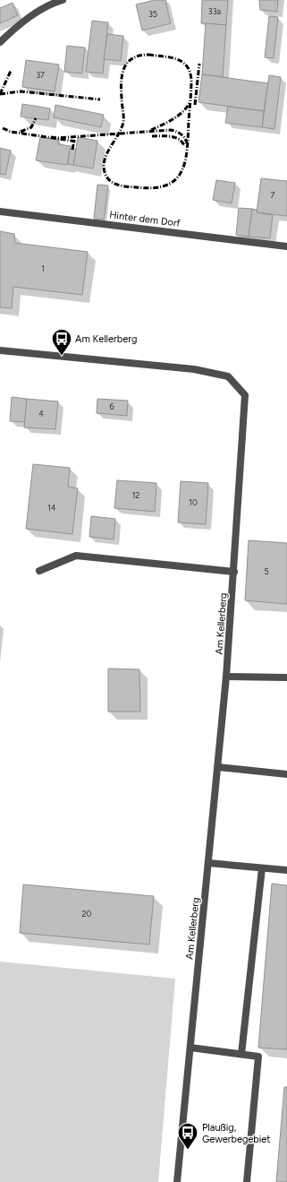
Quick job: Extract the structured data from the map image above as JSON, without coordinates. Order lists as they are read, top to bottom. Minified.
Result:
{"streets":{"street":["Hinter dem Dorf","Am Kellerberg"]},"places":{"bus stop":["Am Kellerberg","Plaußig, Gewerbegebiet"]},"house_numbers":["33a","35","37","7","1","6","4","12","10","14","5","20"]}
